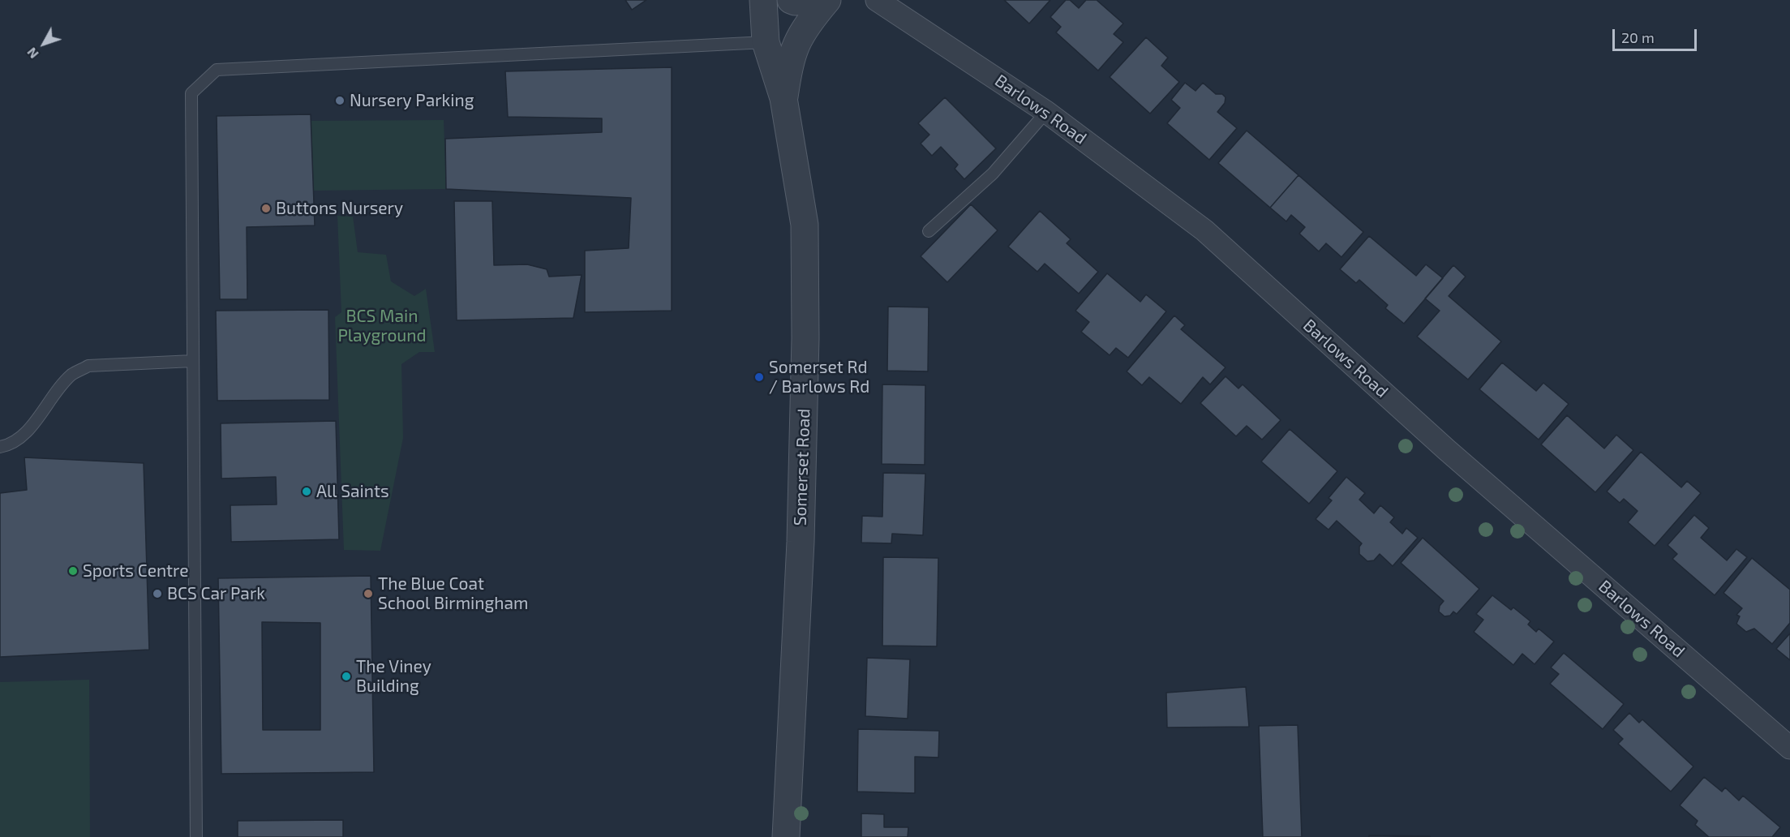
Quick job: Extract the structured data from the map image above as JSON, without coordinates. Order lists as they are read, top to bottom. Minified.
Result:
{"streets":{"street":["Barlows Road","Somerset Road"]},"parks":["BCS Main Playground"],"places":["Nursery Parking","Buttons Nursery","Somerset Rd / Barlows Rd","All Saints","Sports Centre","BCS Car Park","The Blue Coat School Birmingham","The Viney Building"],"scale_bar":"20 m","north":"bottom left"}
